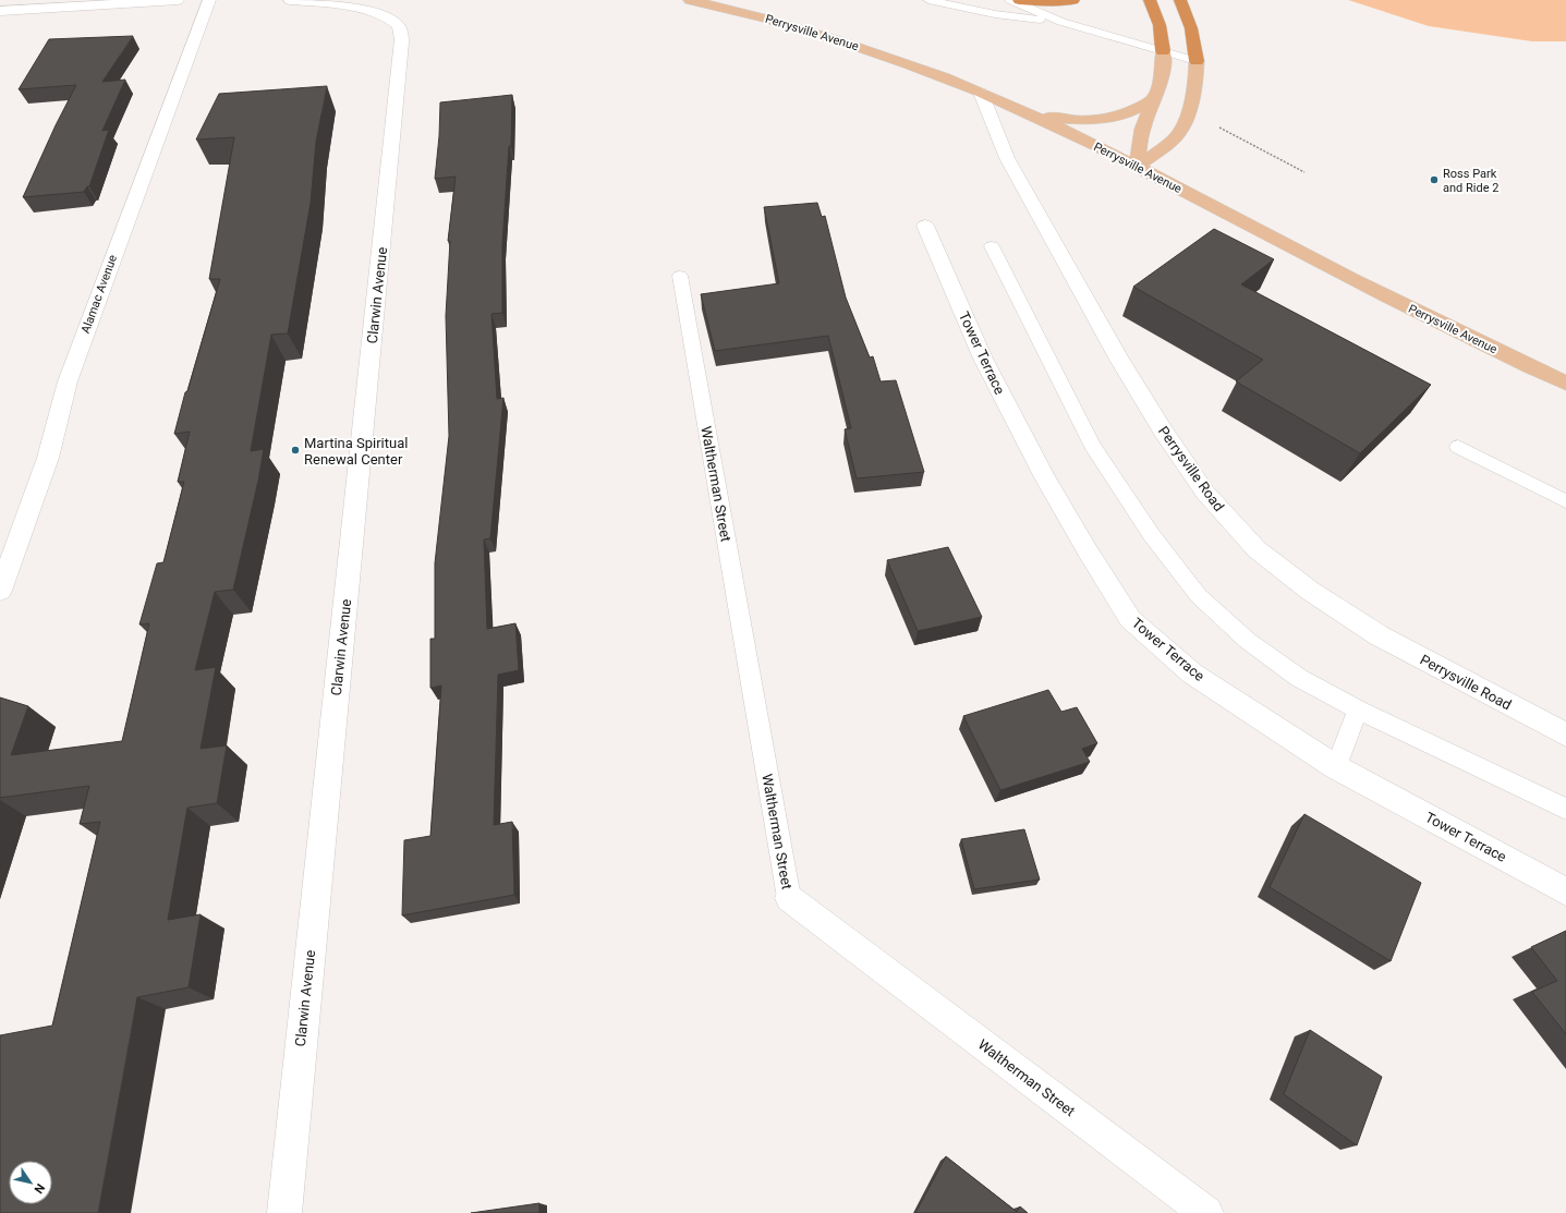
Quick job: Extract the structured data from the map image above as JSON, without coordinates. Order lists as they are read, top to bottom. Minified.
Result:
{"streets":{"main road":["Perrysville Avenue"],"street":["Alamac Avenue","Clarwin Avenue","Tower Terrace","Perrysville Road","Waltherman Street"]},"crossings":[["Perrysville Avenue","Perrysville Road"]],"places":["Ross Park and Ride 2","Martina Spiritual Renewal Center"],"north":"bottom right"}
